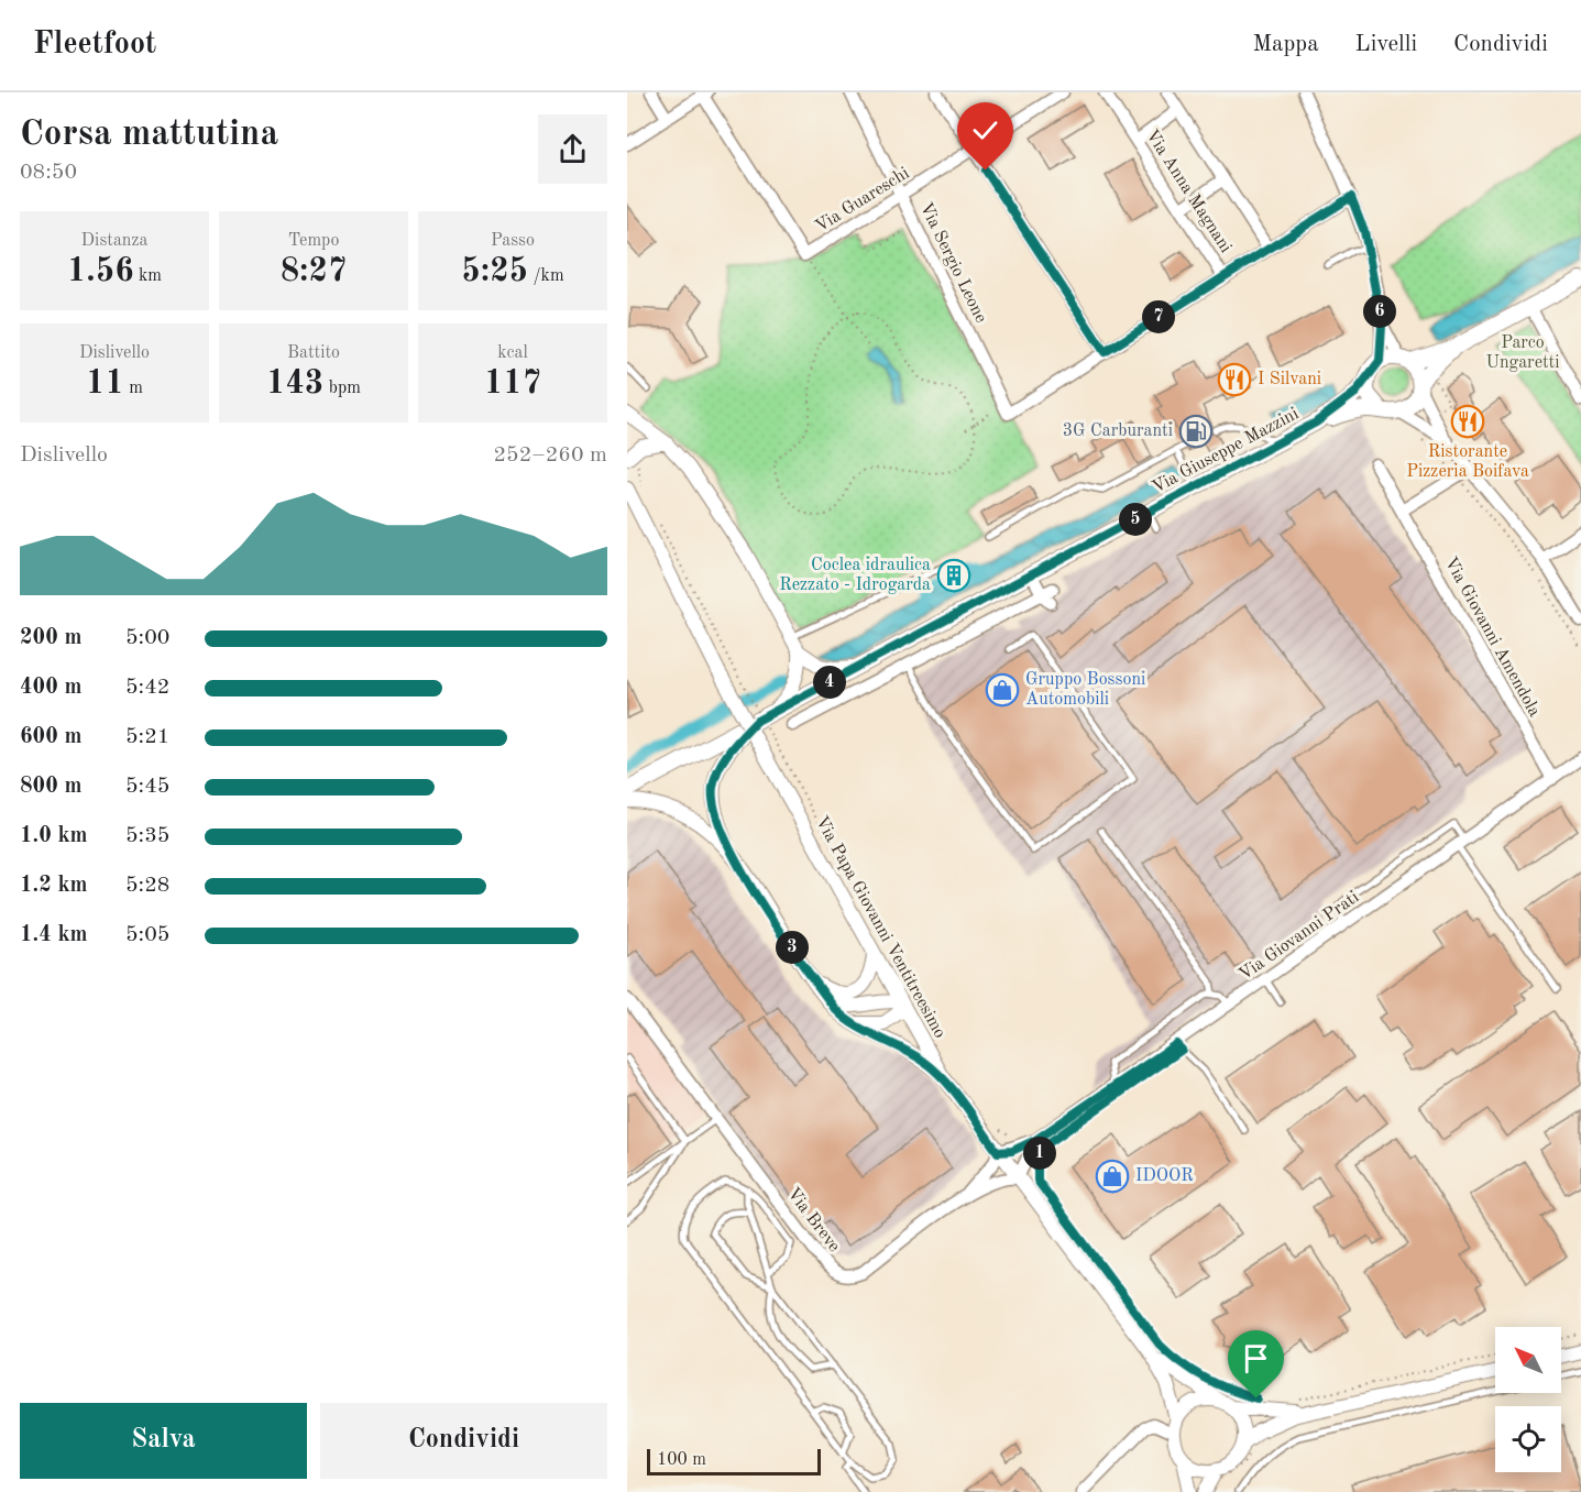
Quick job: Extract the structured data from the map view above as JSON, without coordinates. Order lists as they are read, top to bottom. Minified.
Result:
{"streets":{"main road":["Via Giuseppe Mazzini"],"street":["Via Anna Magnani","Via Guareschi","Via Sergio Leone","Via Giovanni Amendola","Via Papa Giovanni Ventitreesimo","Via Giovanni Prati","Via Breve"]},"crossings":[["Via Guareschi","Via Sergio Leone"],["Via Giovanni Amendola","Via Giovanni Prati"],["Via Papa Giovanni Ventitreesimo","Via Giovanni Prati"]],"parks":["Parco Ungaretti"],"places":{"restaurant":["I Silvani","Ristorante Pizzeria Boifava"],"fuel station":["3G Carburanti"],"building":["Coclea idraulica Rezzato - Idrogarda"],"shop":["Gruppo Bossoni Automobili","IDOOR"]},"scale_bar":"100 m","north":"top left","page":{"header":"Fleetfoot","nav":["Mappa","Livelli","Condividi"],"heading":["Corsa mattutina","08:50"],"stats":[["Distanza","1.56 km"],["Tempo","8:27"],["Passo","5:25 /km"],["Dislivello","11 m"],["Battito","143 bpm"],["kcal","117"]],"pins":["6","7","5","4","3","1"],"chart":["Dislivello","252–260 m"],"list":[{"name":"200 m","note":"5:00"},{"name":"400 m","note":"5:42"},{"name":"600 m","note":"5:21"},{"name":"800 m","note":"5:45"},{"name":"1.0 km","note":"5:35"},{"name":"1.2 km","note":"5:28"},{"name":"1.4 km","note":"5:05"}],"buttons":["Salva","Condividi"],"scale":"100 m"}}
